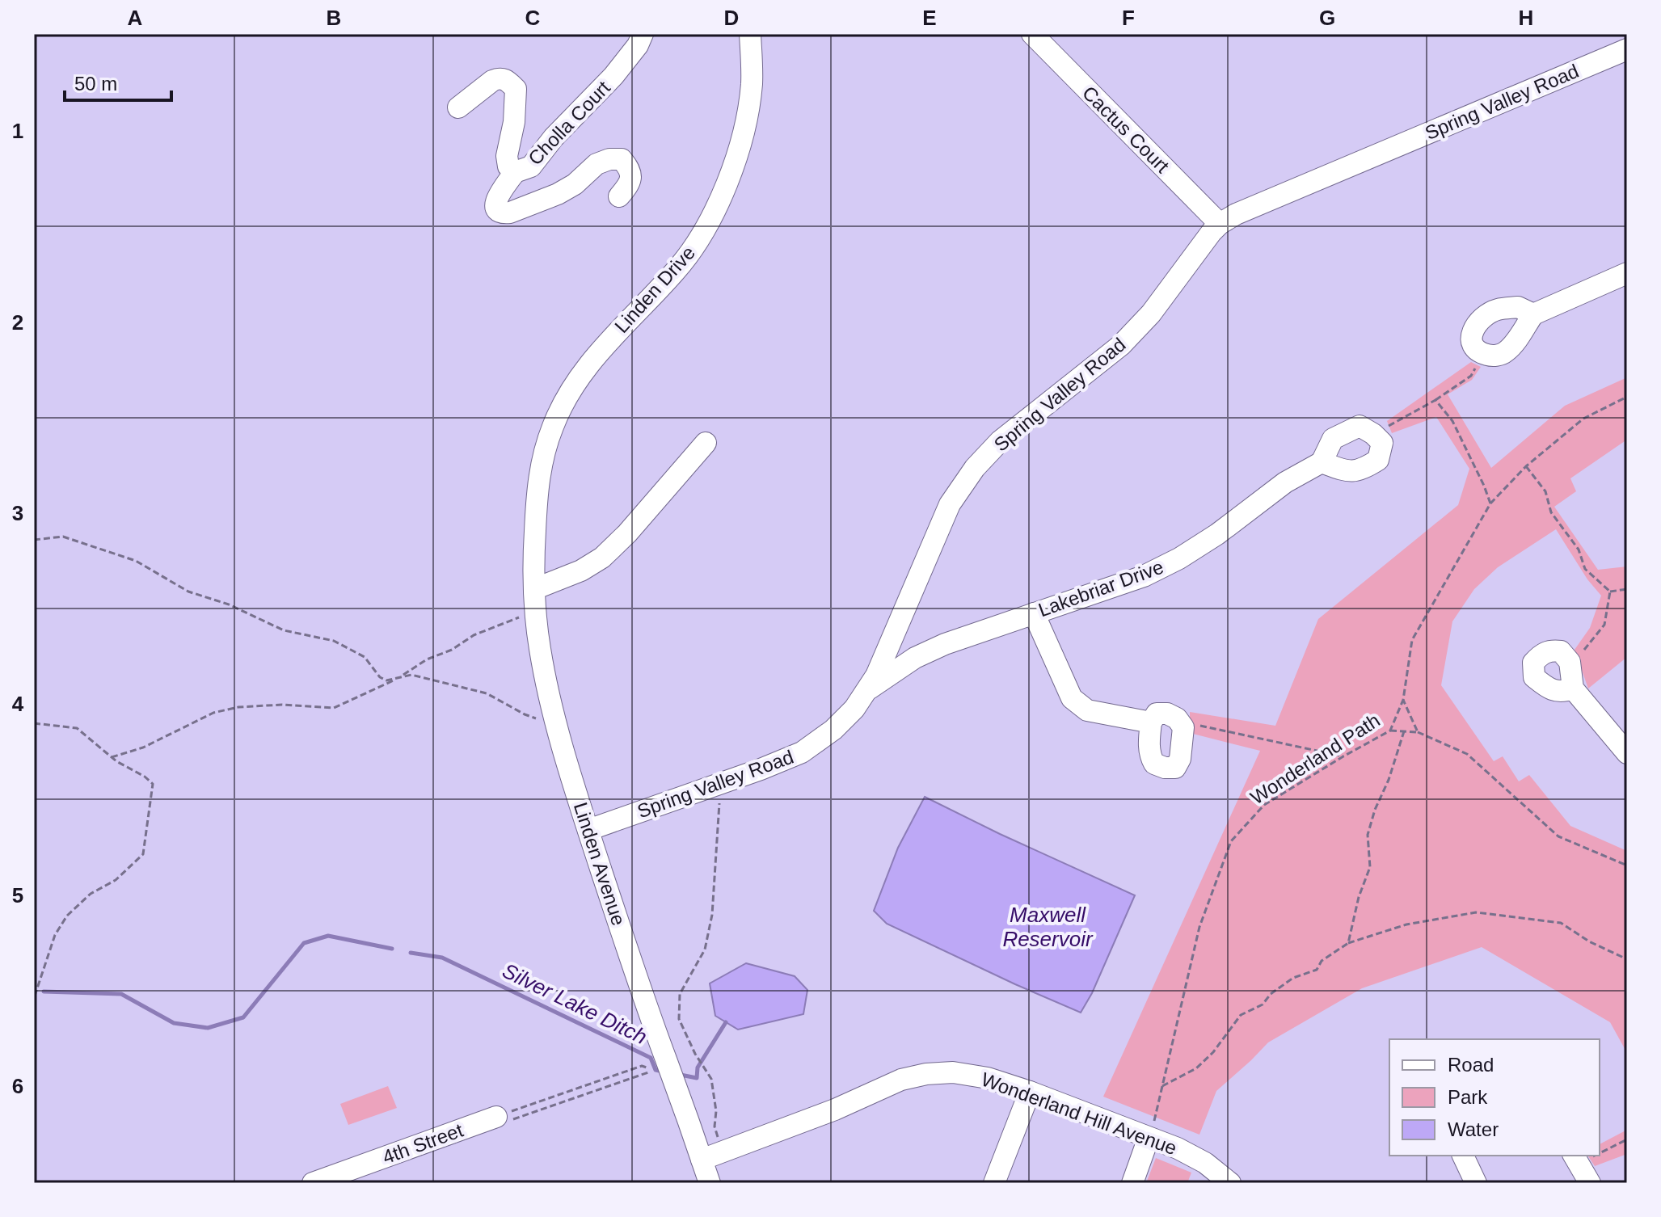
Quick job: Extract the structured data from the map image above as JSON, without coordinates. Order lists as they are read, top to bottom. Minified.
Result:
{"streets":{"street":["Spring Valley Road","Cholla Court","Cactus Court","Linden Drive","Lakebriar Drive","Linden Avenue","Wonderland Hill Avenue","4th Street"],"path":["Wonderland Path"]},"crossings":[["Spring Valley Road","Cactus Court"],["Spring Valley Road","Lakebriar Drive"],["Spring Valley Road","Linden Avenue"],["Linden Drive","Linden Avenue"],["Wonderland Path","Wonderland Hill Avenue"],["Linden Avenue","Wonderland Hill Avenue"]],"water":["Maxwell Reservoir","Silver Lake Ditch"],"legend":["Road","Park","Water"],"scale_bar":"50 m","grid":{"columns":["A","B","C","D","E","F","G","H"],"rows":["1","2","3","4","5","6"]}}
